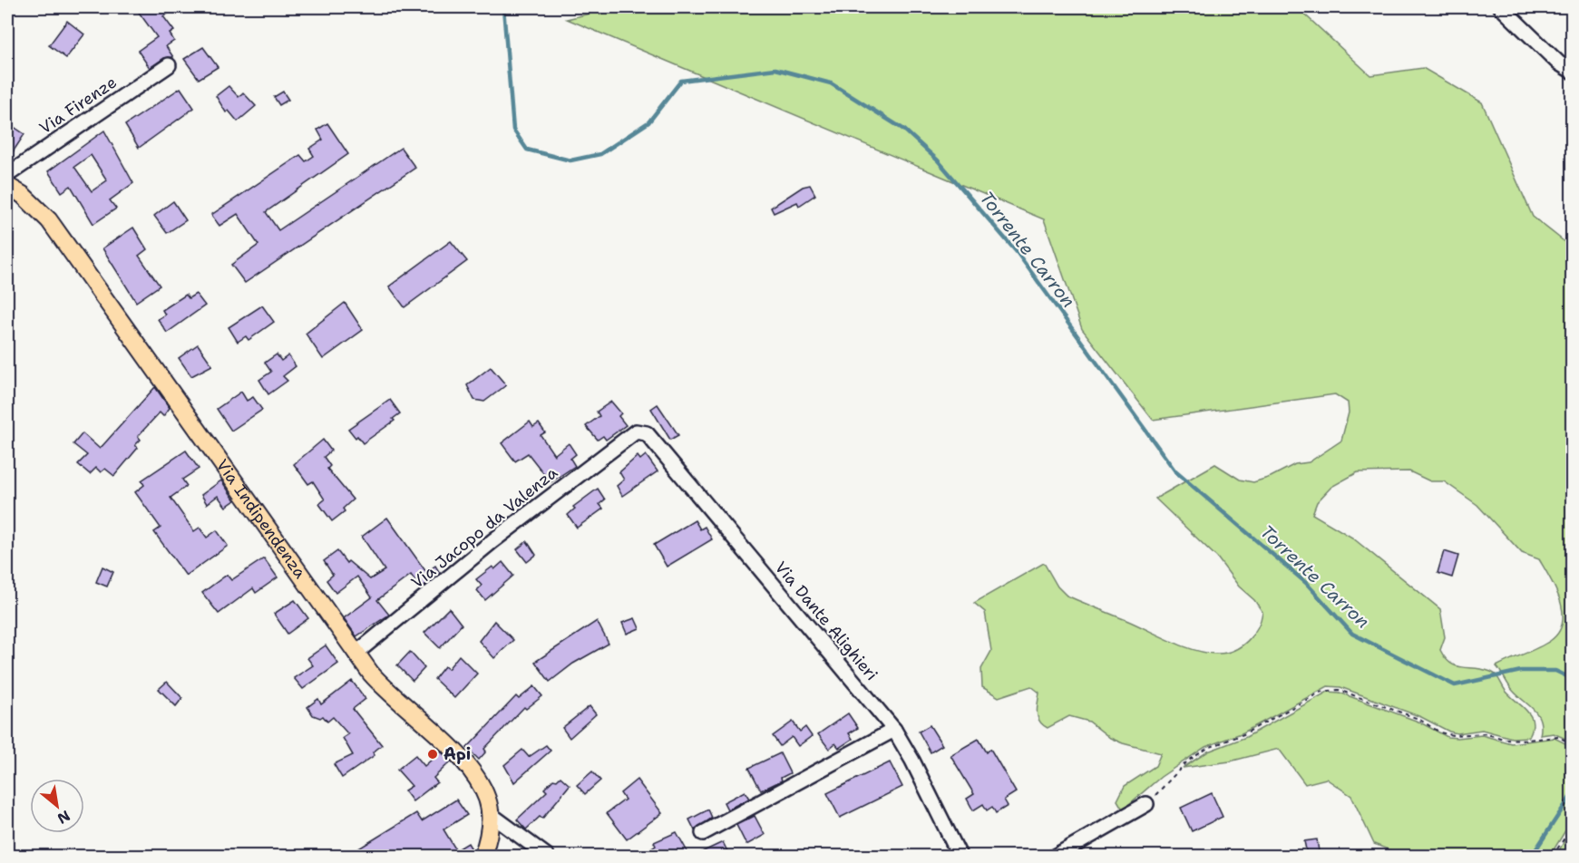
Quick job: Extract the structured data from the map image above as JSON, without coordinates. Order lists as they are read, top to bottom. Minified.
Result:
{"streets":{"main road":["Via Indipendenza"],"street":["Via Firenze","Via Jacopo da Valenza","Via Dante Alighieri"]},"crossings":[["Via Indipendenza","Via Jacopo da Valenza"],["Via Jacopo da Valenza","Via Dante Alighieri"]],"water":["Torrente Carron"],"places":["Api"],"north":"bottom right"}
